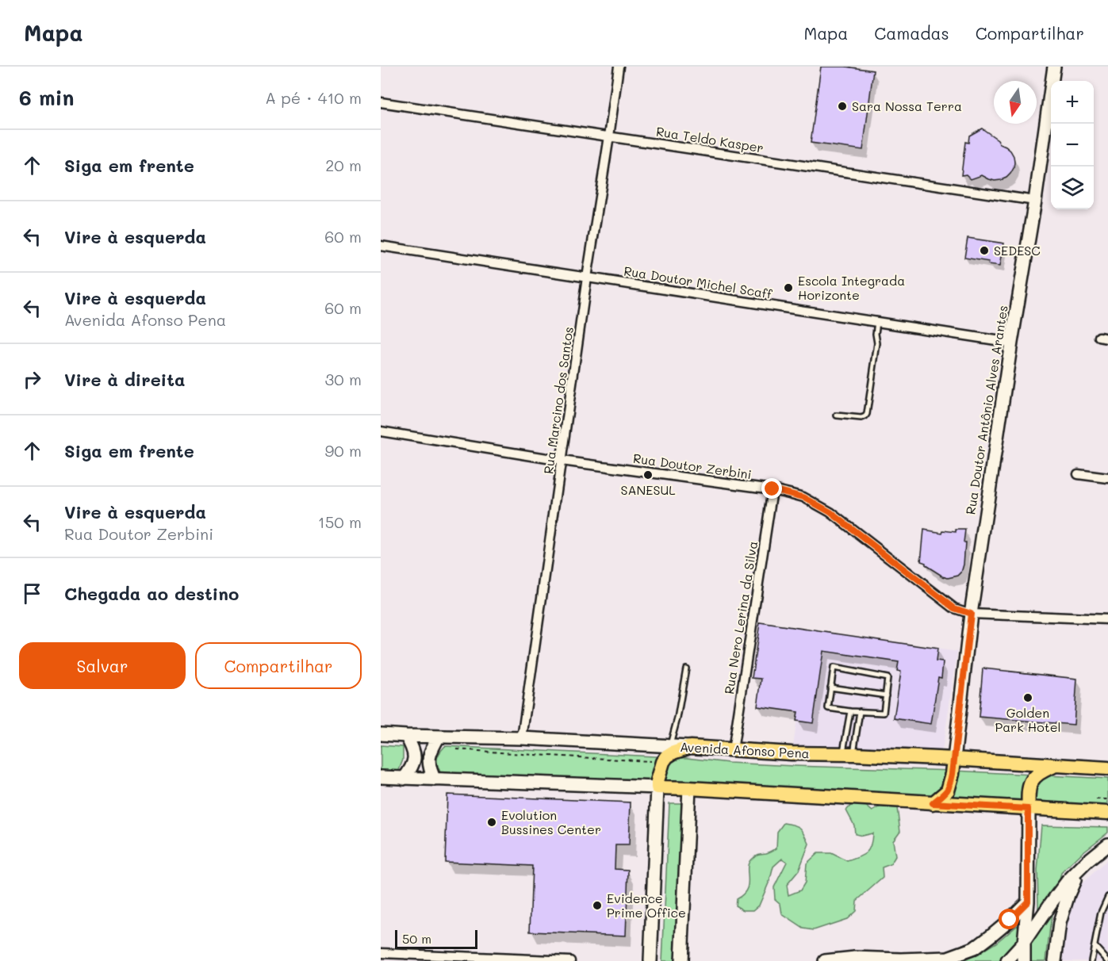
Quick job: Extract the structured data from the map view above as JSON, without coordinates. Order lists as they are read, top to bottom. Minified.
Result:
{"streets":{"main road":["Rua Doutor Antônio Alves Arantes","Avenida Afonso Pena"],"street":["Rua Teldo Kasper","Rua Doutor Michel Scaff","Rua Marcino dos Santos","Rua Doutor Zerbini","Rua Nero Lerina da Silva"]},"crossings":[["Rua Teldo Kasper","Rua Marcino dos Santos"],["Rua Teldo Kasper","Rua Doutor Antônio Alves Arantes"],["Rua Doutor Michel Scaff","Rua Marcino dos Santos"],["Rua Doutor Michel Scaff","Rua Doutor Antônio Alves Arantes"],["Rua Marcino dos Santos","Rua Doutor Zerbini"],["Rua Marcino dos Santos","Avenida Afonso Pena"],["Rua Doutor Antônio Alves Arantes","Rua Doutor Zerbini"],["Rua Doutor Antônio Alves Arantes","Avenida Afonso Pena"],["Rua Doutor Zerbini","Rua Nero Lerina da Silva"],["Rua Nero Lerina da Silva","Avenida Afonso Pena"]],"places":["Sara Nossa Terra","SEDESC","Escola Integrada Horizonte","SANESUL","Golden Park Hotel","Evolution Bussines Center","Evidence Prime Office"],"scale_bar":"50 m","north":"bottom","page":{"header":"Mapa","nav":["Mapa","Camadas","Compartilhar"],"heading":["6 min","A pé · 410 m"],"map_buttons":["+","−"],"list":[["Siga em frente","20 m"],["Vire à esquerda","60 m"],["Vire à esquerda","Avenida Afonso Pena","60 m"],["Vire à direita","30 m"],["Siga em frente","90 m"],["Vire à esquerda","Rua Doutor Zerbini","150 m"],"Chegada ao destino"],"buttons":["Salvar","Compartilhar"],"scale":"50 m"}}
